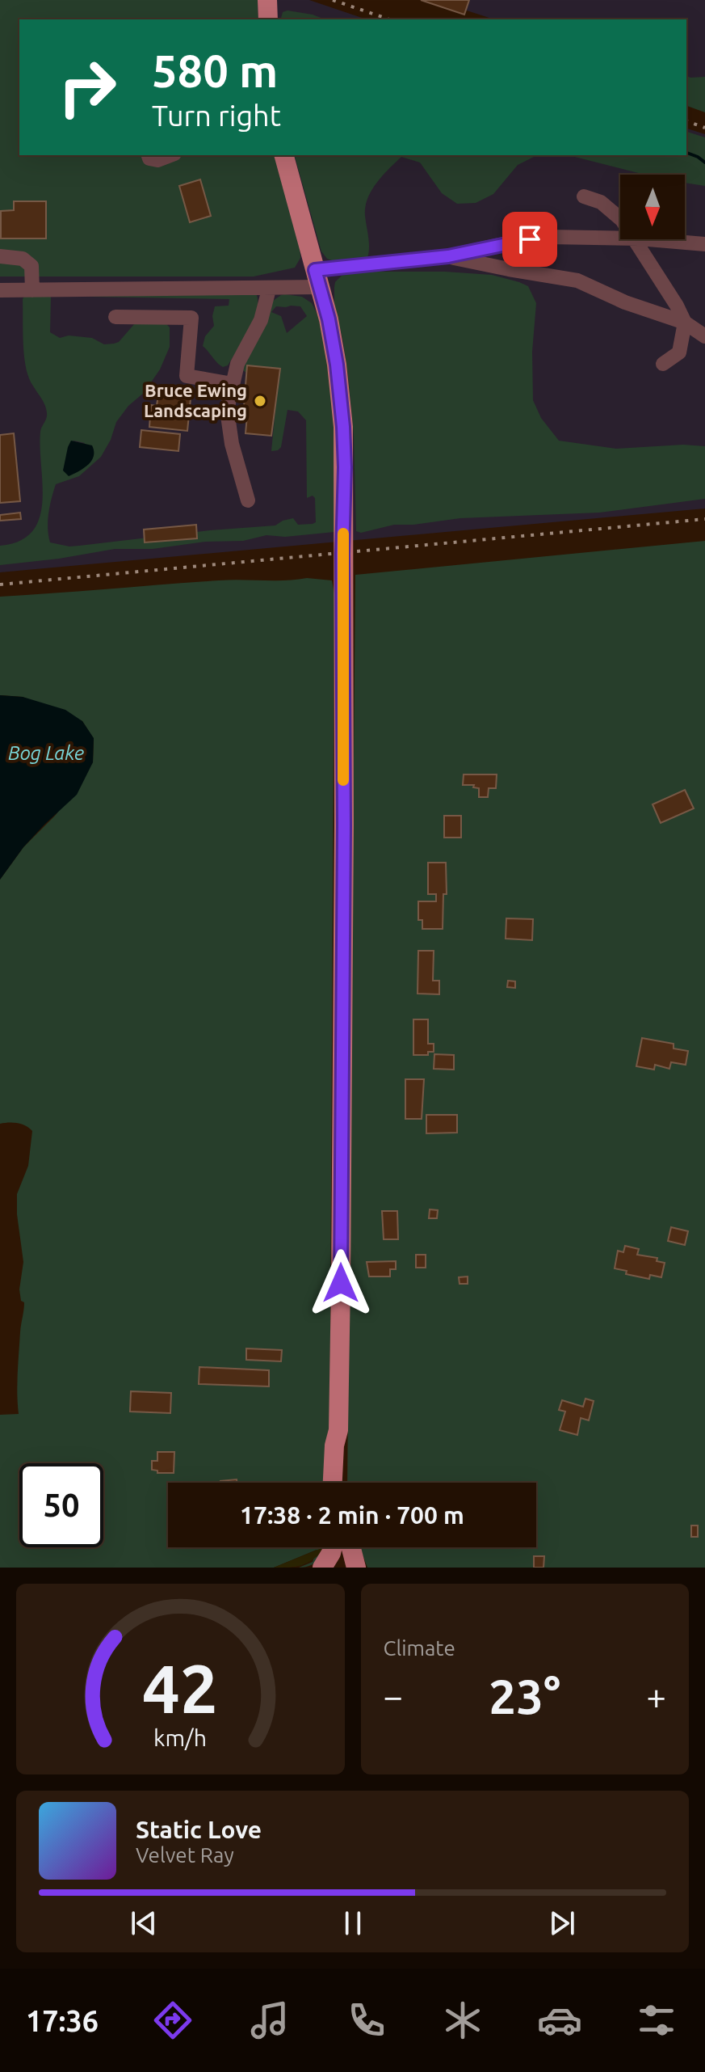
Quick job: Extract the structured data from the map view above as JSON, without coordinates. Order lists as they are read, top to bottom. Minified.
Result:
{"water":["Bog Lake"],"places":["Bruce Ewing Landscaping"],"north":"bottom","page":{"turn":["580 m","Turn right"],"limit":"50","trip":"17:38 · 2 min · 700 m","tile":"Climate","heat":["−","23°","+"],"song":["Static Love","Velvet Ray"],"tabs":"17:36","gauge":["42","km/h"]}}
